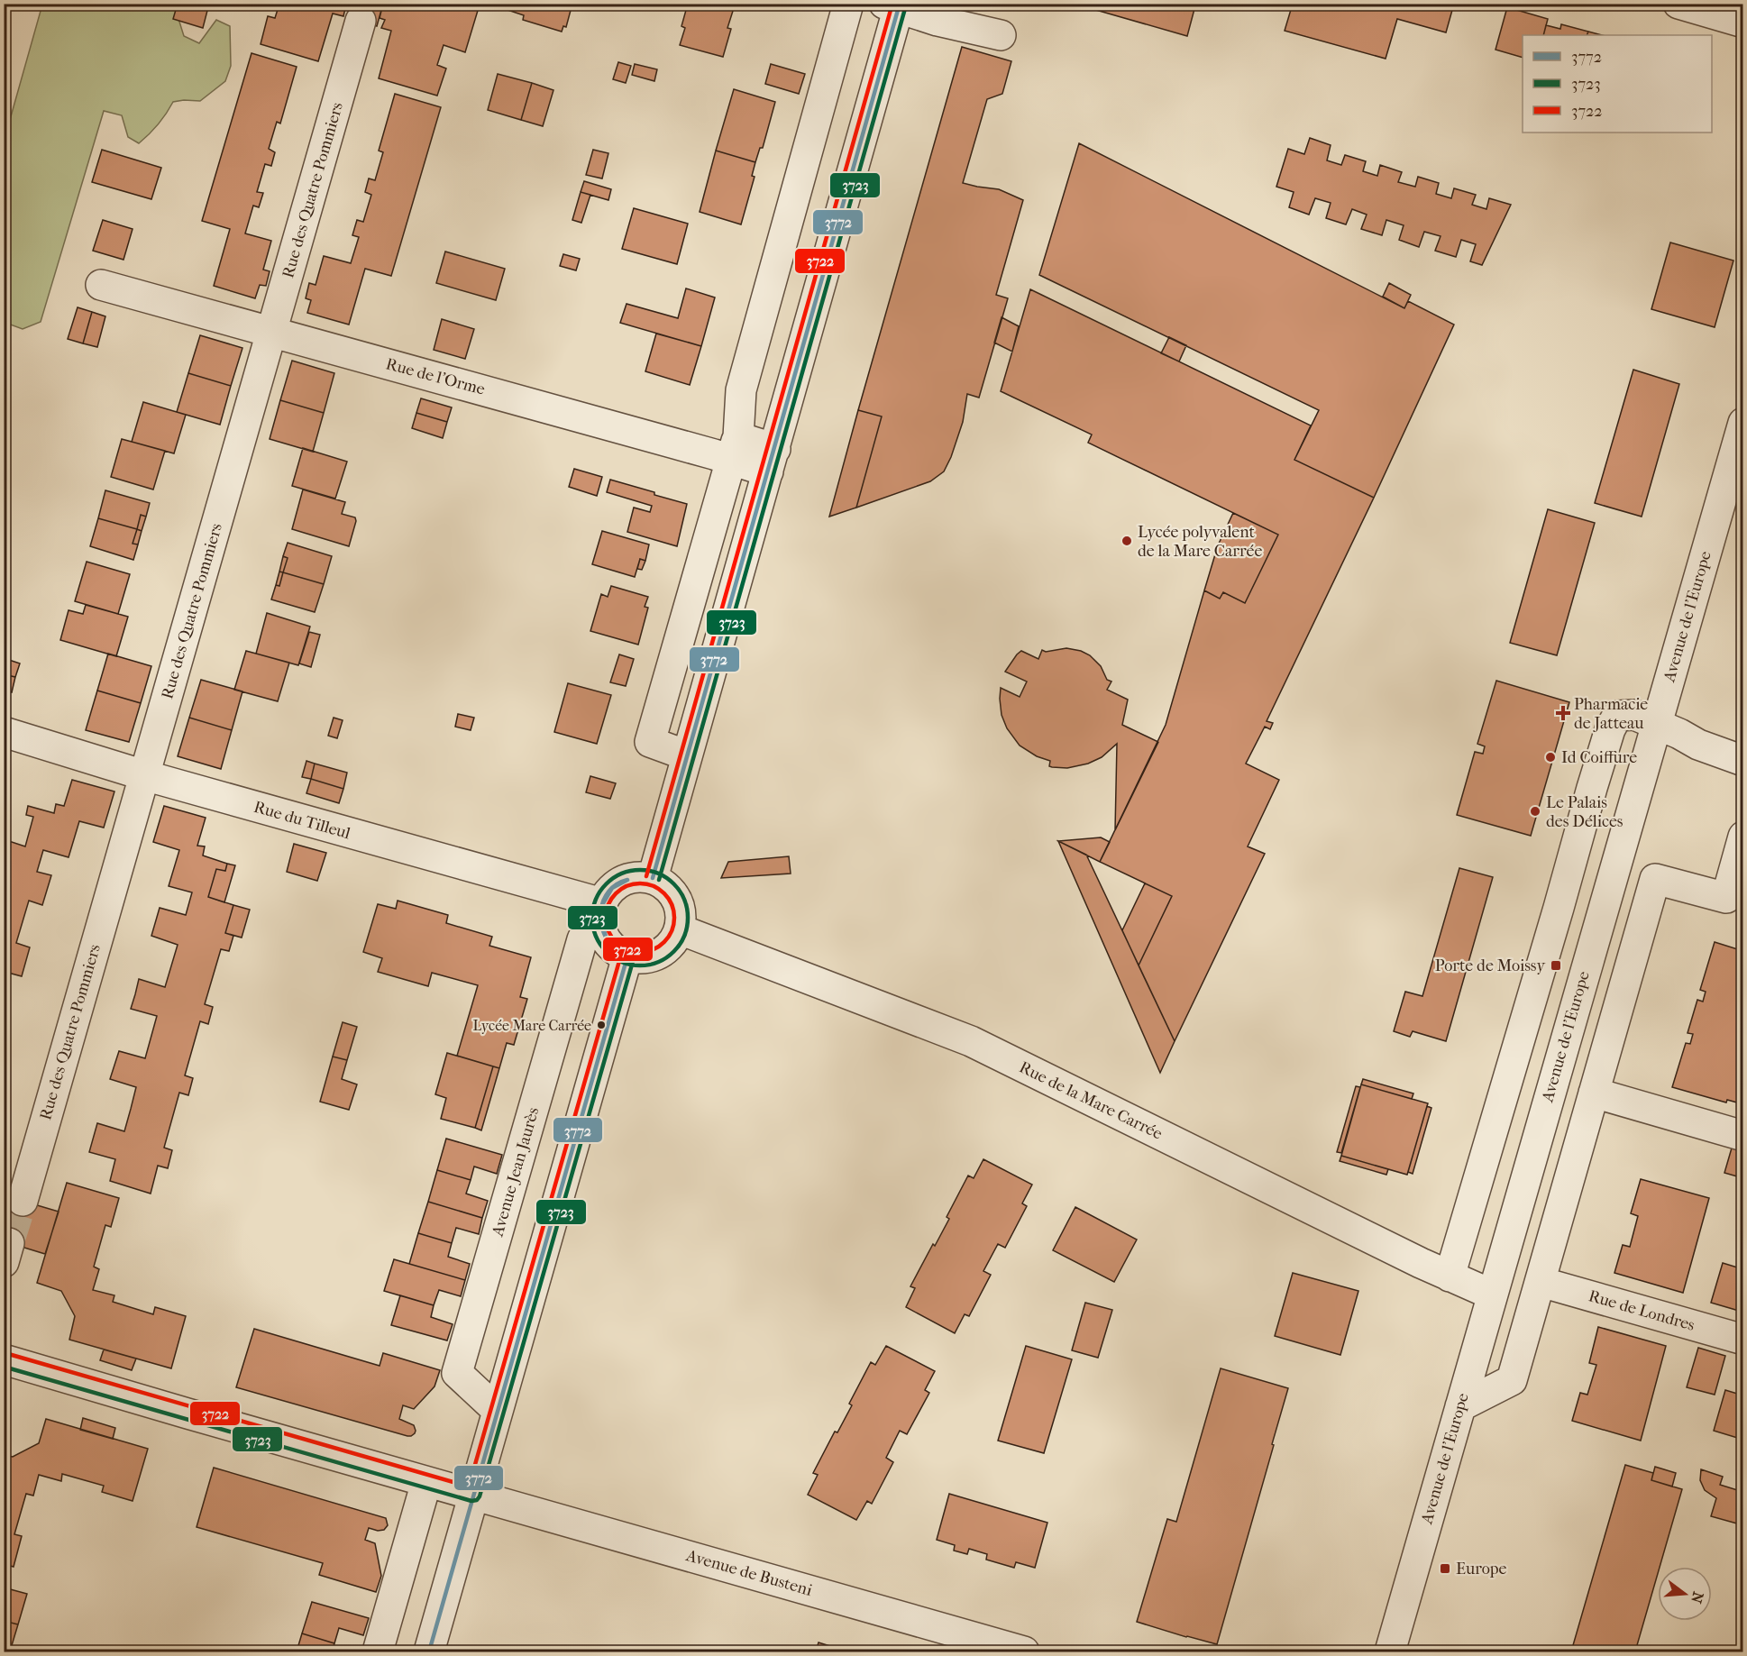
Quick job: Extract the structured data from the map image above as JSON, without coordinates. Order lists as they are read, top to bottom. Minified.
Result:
{"streets":{"street":["Rue des Quatre Pommiers","Rue de l'Orme","Avenue de l'Europe","Rue du Tilleul","Rue de la Mare Carrée","Avenue Jean Jaurès","Rue de Londres","Avenue de Busteni"]},"crossings":[["Rue des Quatre Pommiers","Rue de l'Orme"],["Rue des Quatre Pommiers","Rue du Tilleul"],["Avenue de l'Europe","Rue de la Mare Carrée"],["Rue du Tilleul","Rue de la Mare Carrée"],["Rue du Tilleul","Avenue Jean Jaurès"],["Rue de la Mare Carrée","Avenue Jean Jaurès"]],"places":{"other":["Lycée polyvalent de la Mare Carrée","Id Coiffure","Le Palais des Délices","Lycée Mare Carrée"],"health":["Pharmacie de Jatteau"],"transit":["Porte de Moissy","Europe"]},"lines":["transit line 3772","transit line 3722","transit line 3723"],"legend":["3772","3723","3722"],"north":"right"}
